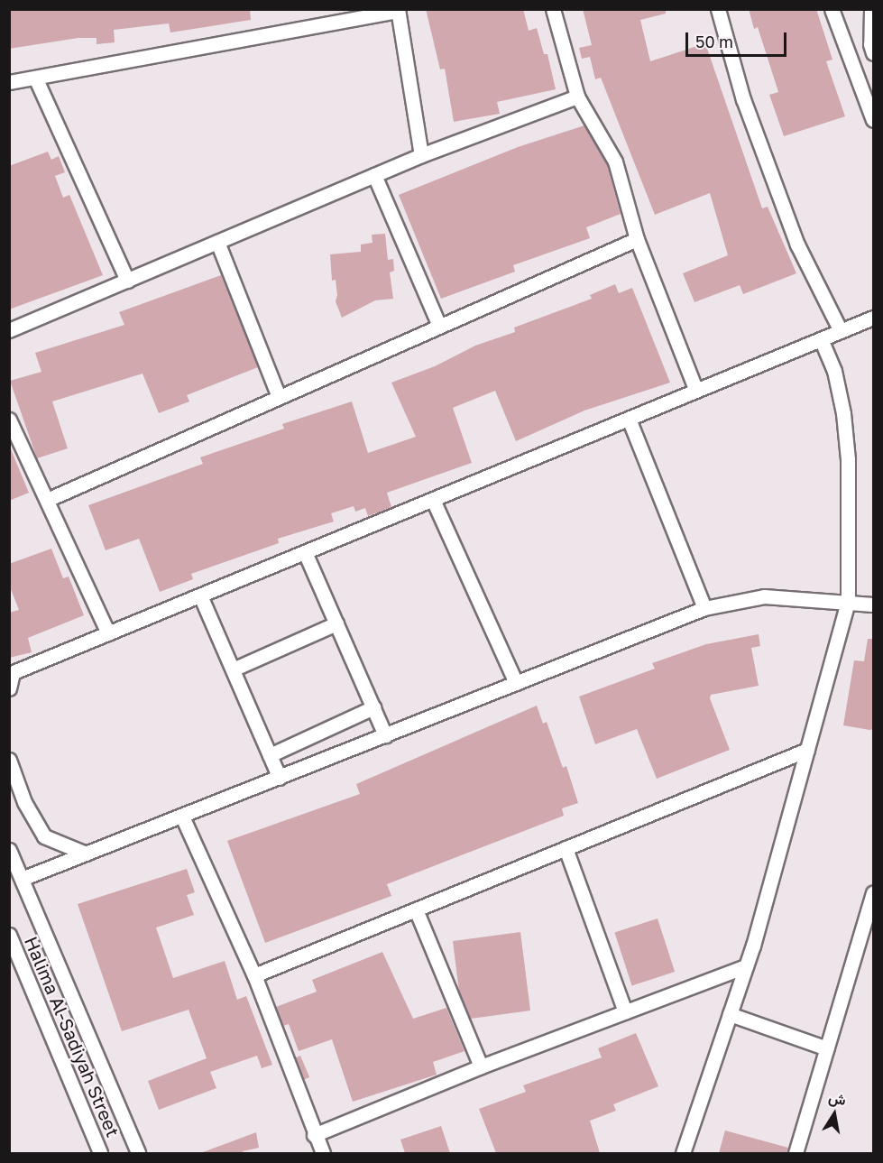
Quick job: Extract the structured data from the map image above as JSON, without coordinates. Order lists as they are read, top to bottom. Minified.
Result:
{"streets":{"street":["Halima Al-Sadiyah Street"]},"scale_bar":"50 m","north":"top"}
